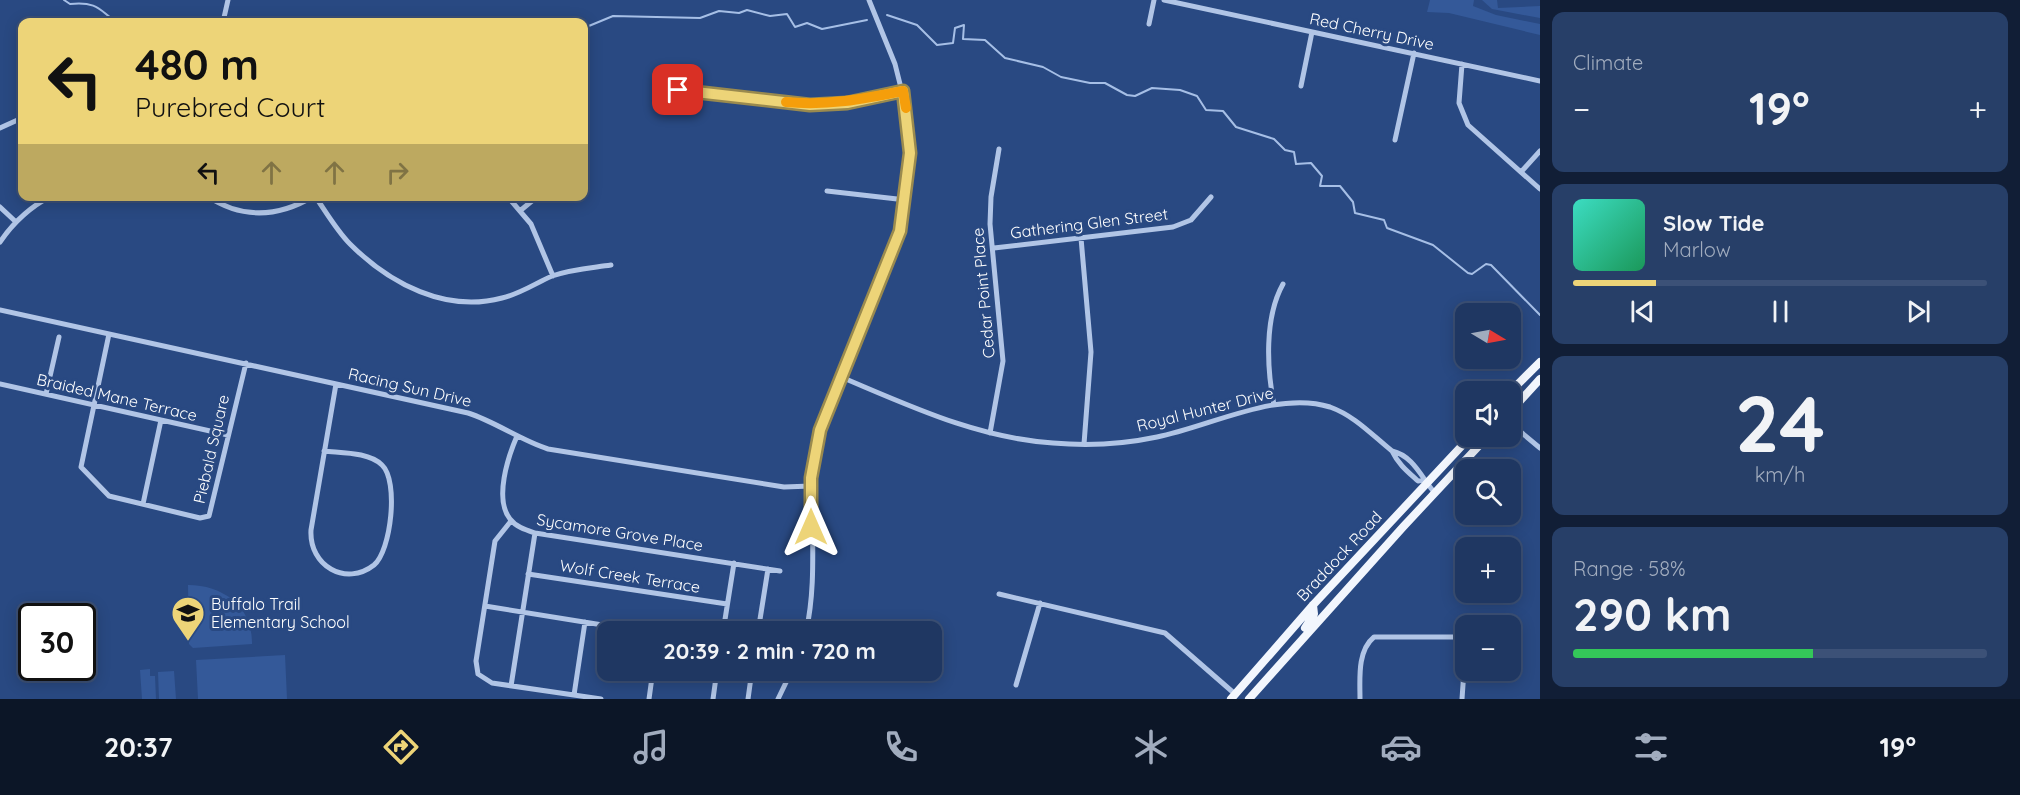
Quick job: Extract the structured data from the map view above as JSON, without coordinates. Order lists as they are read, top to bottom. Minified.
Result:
{"streets":{"main road":["Braddock Road"],"street":["Red Cherry Drive","Gathering Glen Street","Cedar Point Place","Racing Sun Drive","Braided Mane Terrace","Royal Hunter Drive","Piebald Square","Sycamore Grove Place","Wolf Creek Terrace"]},"crossings":[["Gathering Glen Street","Cedar Point Place"],["Cedar Point Place","Royal Hunter Drive"],["Racing Sun Drive","Piebald Square"],["Braided Mane Terrace","Piebald Square"],["Royal Hunter Drive","Braddock Road"]],"places":{"school or university":["Buffalo Trail Elementary School"]},"north":"right","page":{"tile":["Climate",["24","km/h"],["Range · 58%","290 km"]],"turn":["480 m","Purebred Court"],"heat":["−","19°","+"],"song":["Slow Tide","Marlow"],"map_buttons":["+","−"],"limit":"30","trip":"20:39 · 2 min · 720 m","tabs":["20:37","19°"]}}
